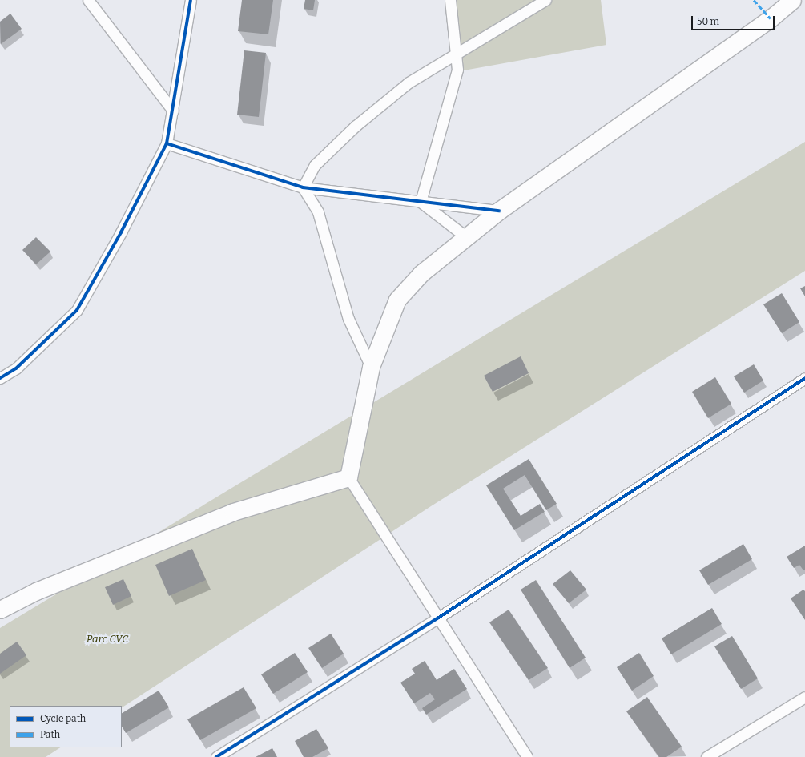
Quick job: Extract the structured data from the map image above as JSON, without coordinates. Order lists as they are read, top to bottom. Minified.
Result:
{"parks":["Parc CVC"],"legend":["Cycle path","Path"],"scale_bar":"50 m"}
